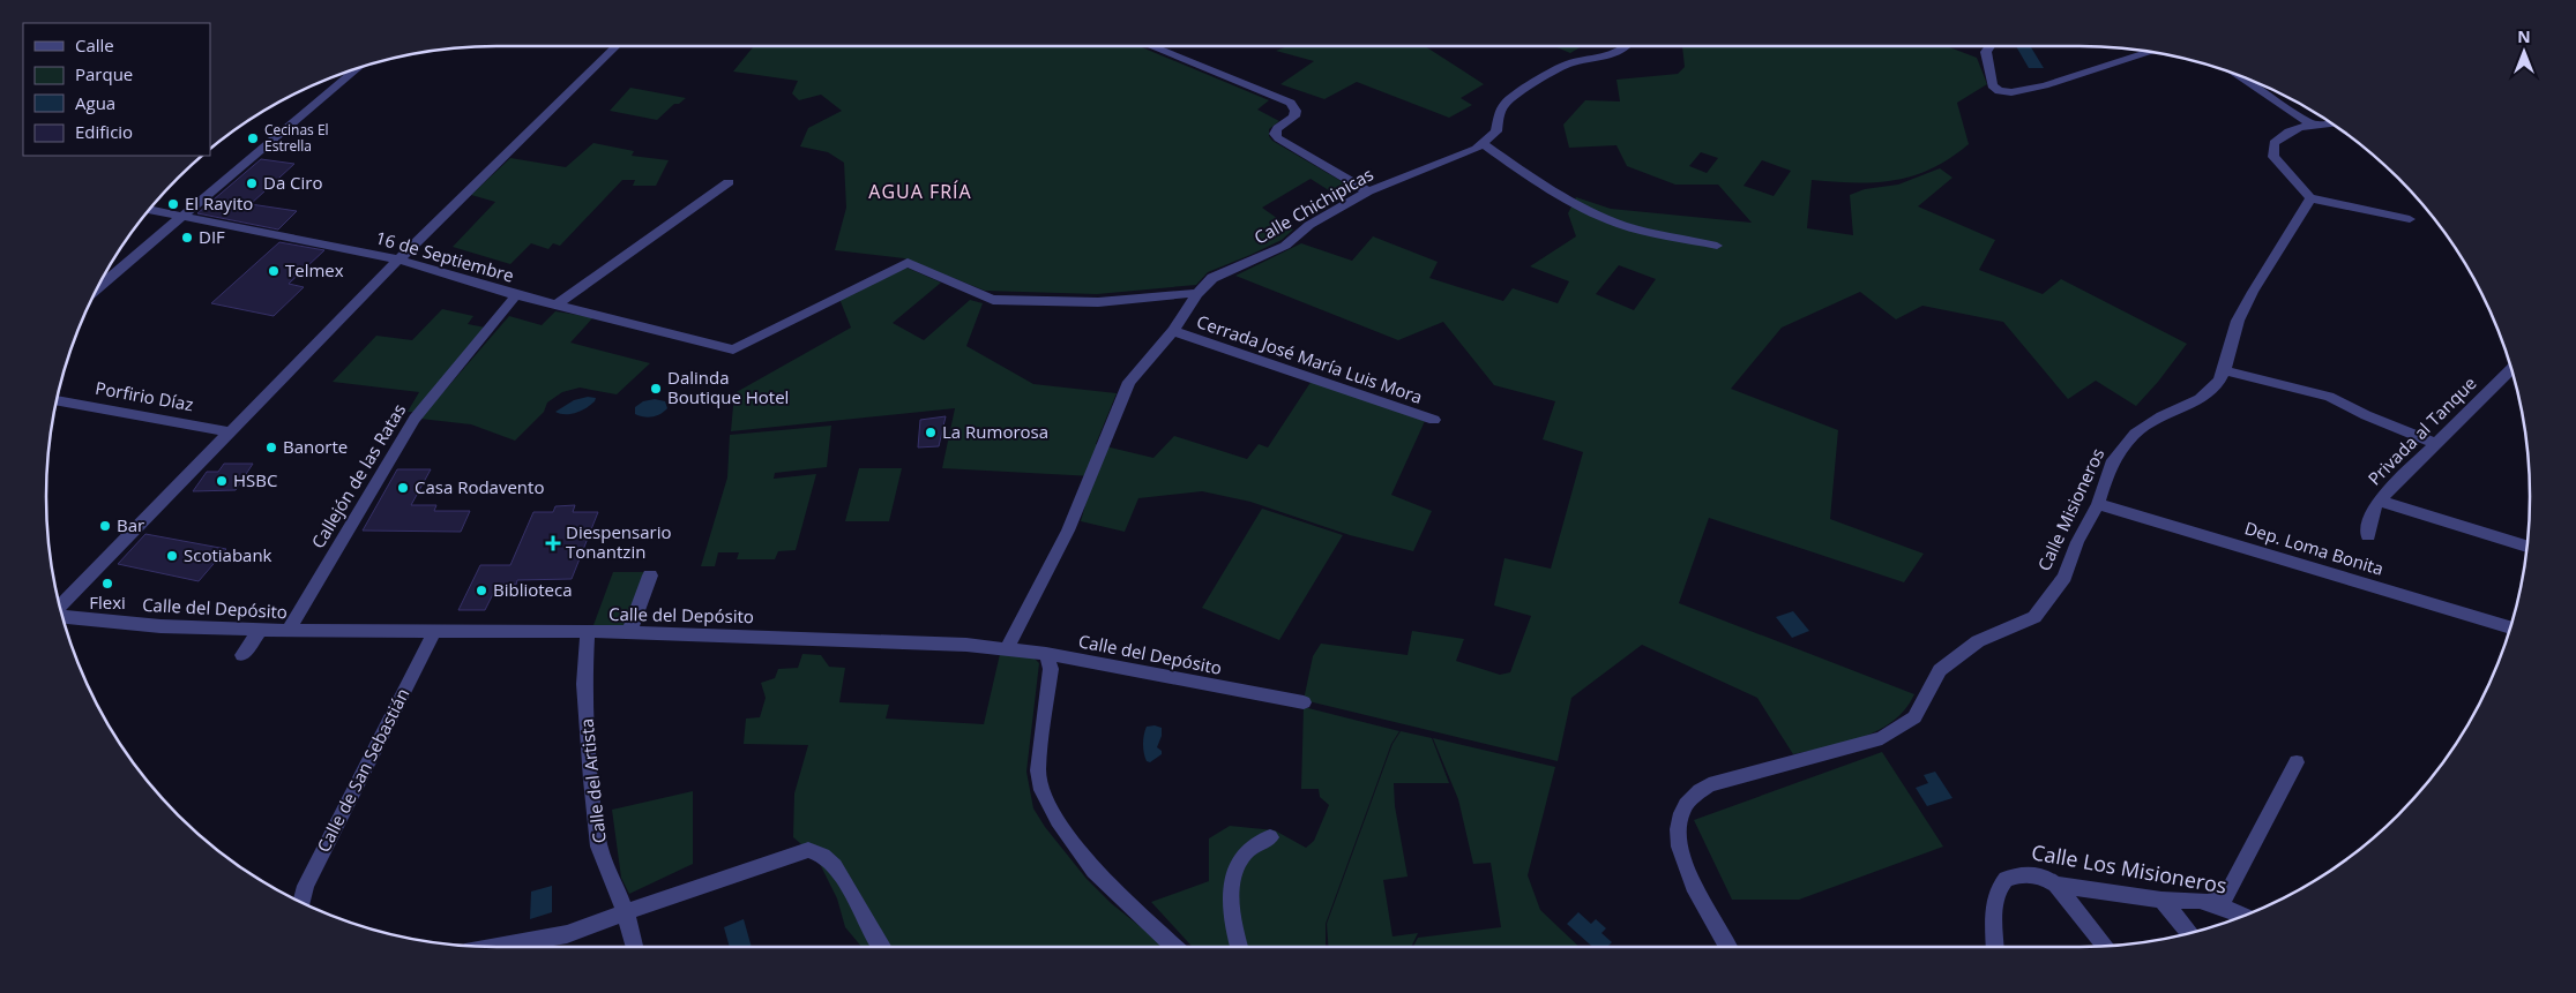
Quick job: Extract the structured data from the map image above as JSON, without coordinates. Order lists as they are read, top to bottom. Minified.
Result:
{"streets":{"street":["Calle Chichipicas","16 de Septiembre","Cerrada José María Luis Mora","Porfirio Díaz","Privada al Tanque","Callejón de las Ratas","Calle Misioneros","Dep. Loma Bonita","Calle del Depósito","Calle de San Sebastián","Calle del Artista","Calle Los Misioneros"]},"crossings":[["Calle Chichipicas","16 de Septiembre"],["Calle Chichipicas","Cerrada José María Luis Mora"],["Calle Chichipicas","Calle del Depósito"],["16 de Septiembre","Callejón de las Ratas"],["Callejón de las Ratas","Calle del Depósito"],["Calle Misioneros","Dep. Loma Bonita"],["Calle del Depósito","Calle de San Sebastián"],["Calle del Depósito","Calle del Artista"]],"districts":["AGUA FRÍA"],"places":{"other":["Cecinas El Estrella","Da Ciro","El Rayito","DIF","Telmex","Dalinda Boutique Hotel","La Rumorosa","Banorte","HSBC","Casa Rodavento","Bar","Scotiabank","Flexi","Biblioteca"],"health":["Diespensario Tonantzin"]},"legend":["Calle","Parque","Agua","Edificio"],"north":"top"}
